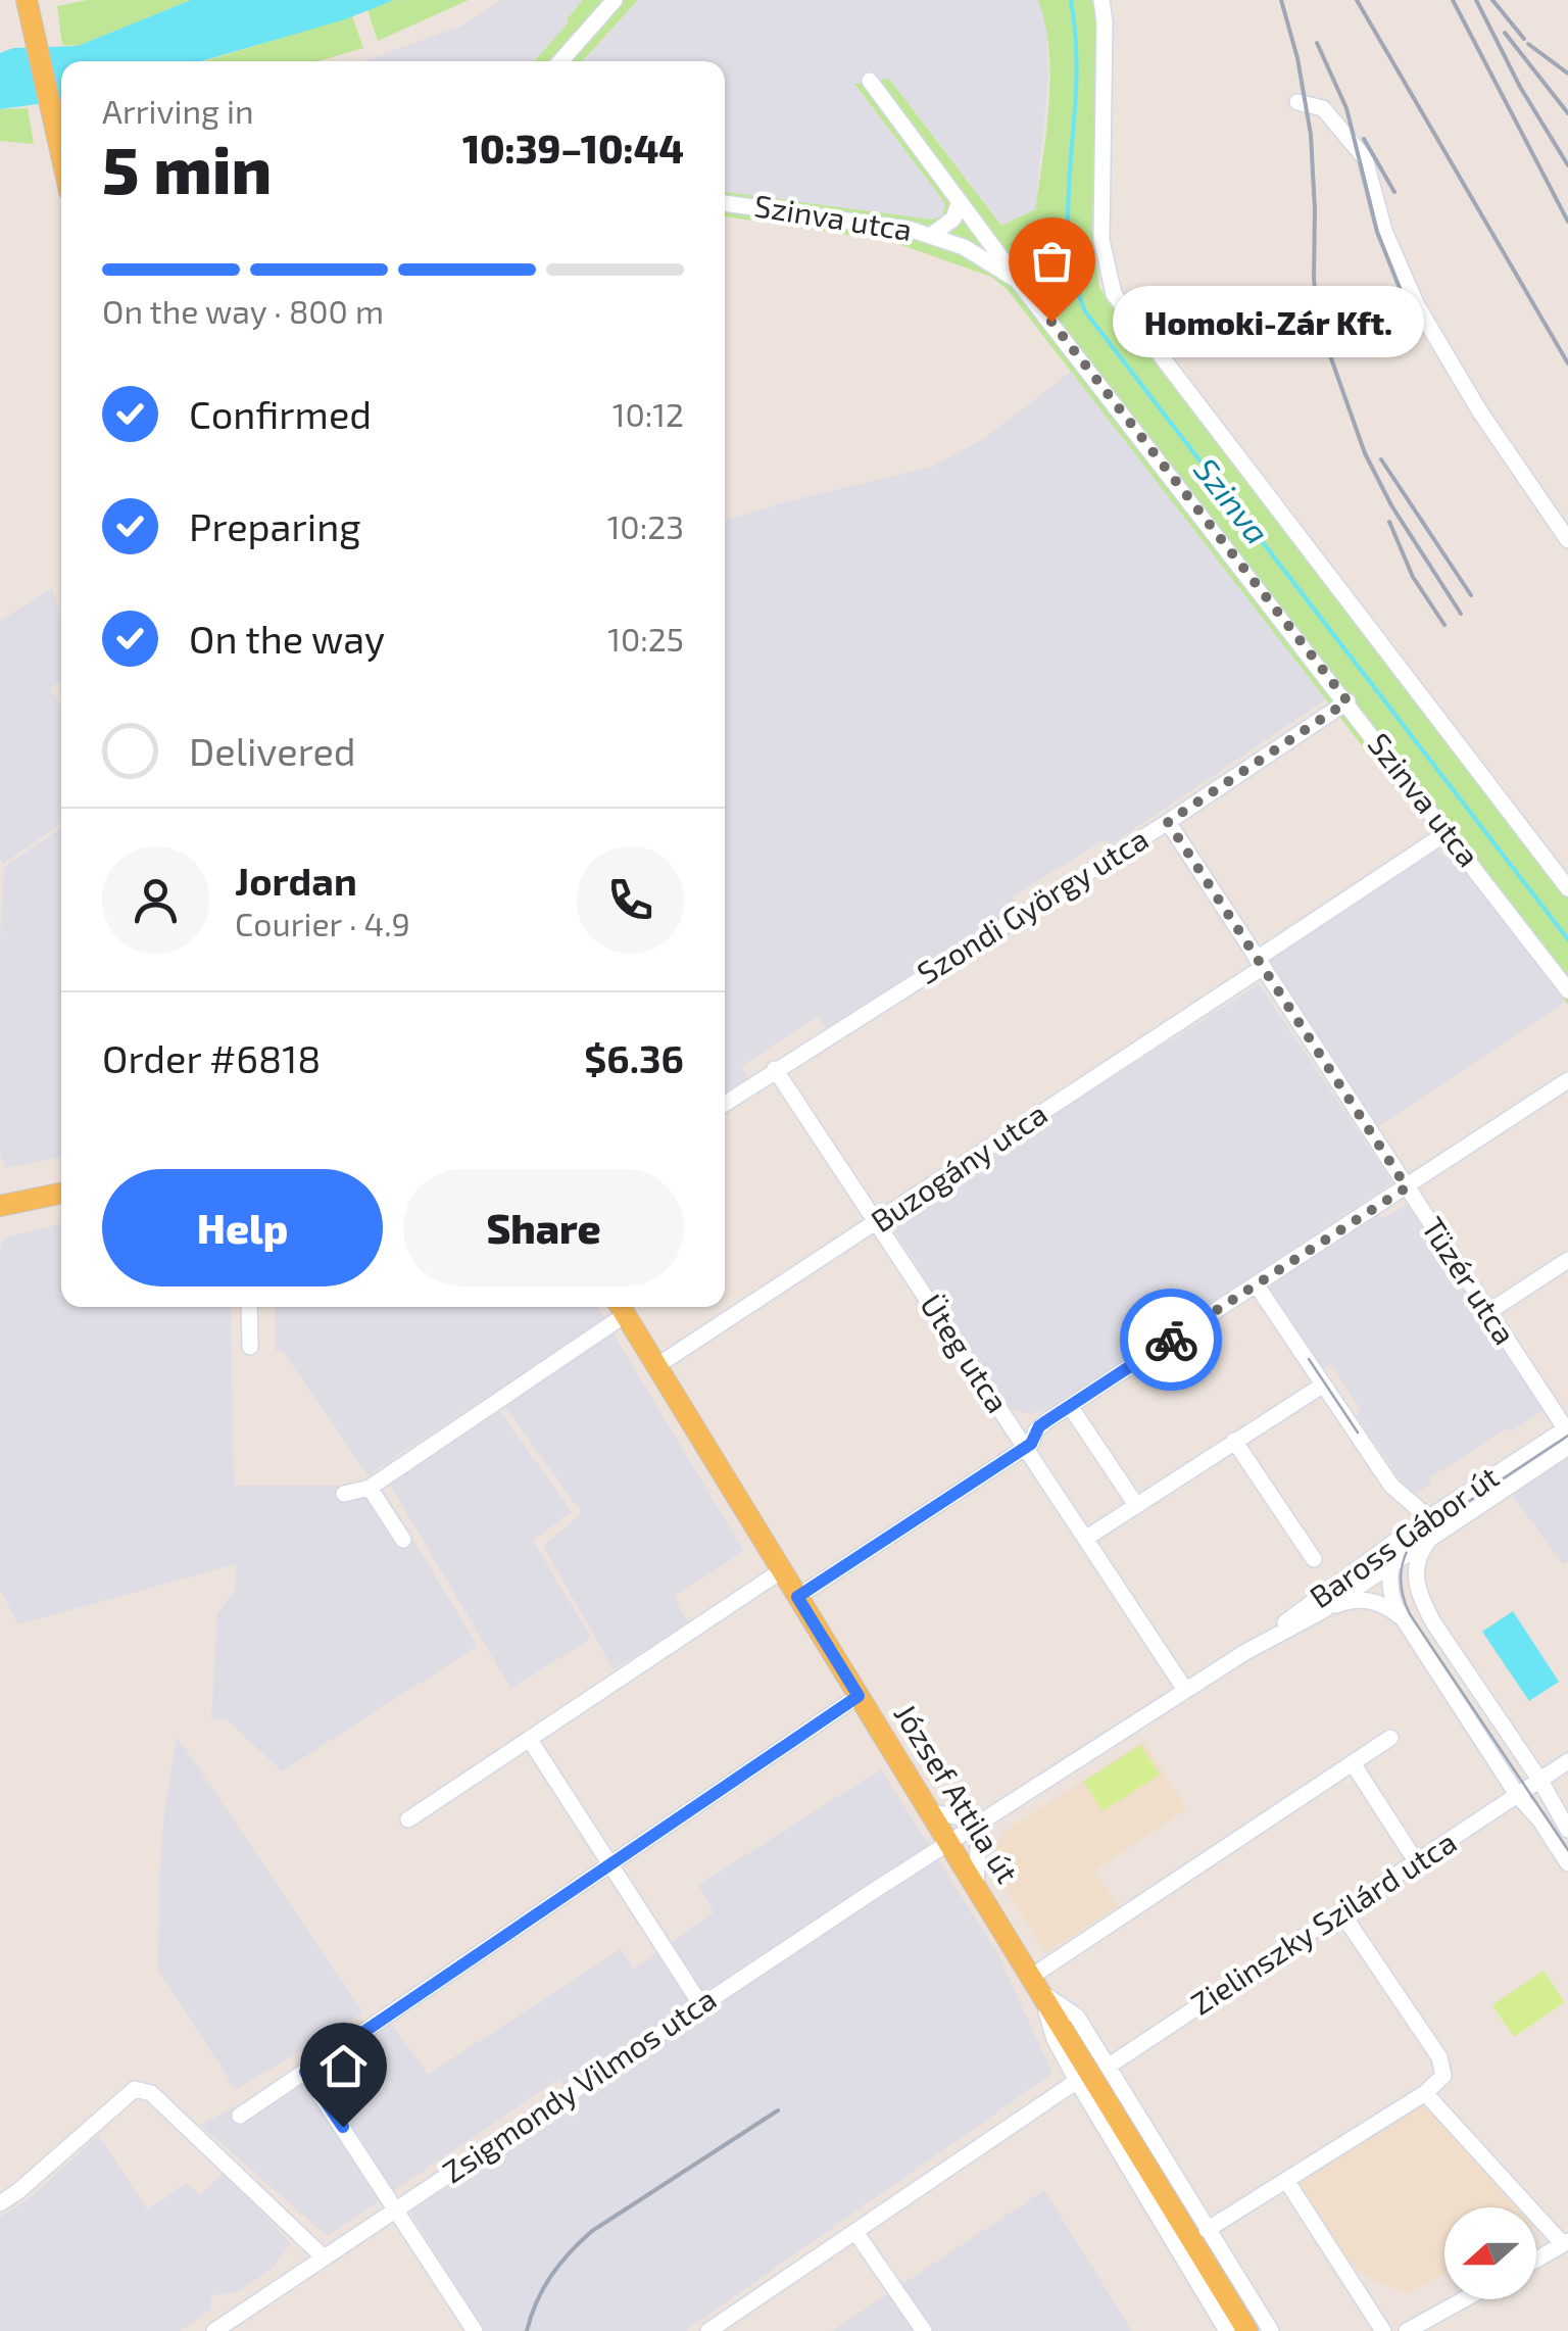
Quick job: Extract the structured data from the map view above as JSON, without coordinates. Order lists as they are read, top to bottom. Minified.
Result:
{"streets":{"main road":["József Attila út"],"street":["Szinva utca","Szondi György utca","Buzogány utca","Tüzér utca","Üteg utca","Baross Gábor út","Zielinszky Szilárd utca","Zsigmondy Vilmos utca"]},"crossings":[["Szinva utca","Szondi György utca"],["Szinva utca","Buzogány utca"],["Szondi György utca","Tüzér utca"],["Szondi György utca","Üteg utca"],["Buzogány utca","Tüzér utca"],["Buzogány utca","Üteg utca"],["Buzogány utca","József Attila út"],["Tüzér utca","Baross Gábor út"],["Üteg utca","Baross Gábor út"],["Baross Gábor út","József Attila út"],["Baross Gábor út","Zsigmondy Vilmos utca"],["József Attila út","Zsigmondy Vilmos utca"]],"water":["Szinva"],"places":["Homoki-Zár Kft."],"north":"left","page":{"heading":["5 min","Arriving in","10:39–10:44"],"panel":["Jordan","Courier · 4.9","Order #6818","$6.36"],"bar":"On the way · 800 m","bubble":"Homoki-Zár Kft.","list":[["Confirmed","10:12"],["Preparing","10:23"],["On the way","10:25"],"Delivered"],"buttons":["Help","Share"]}}
